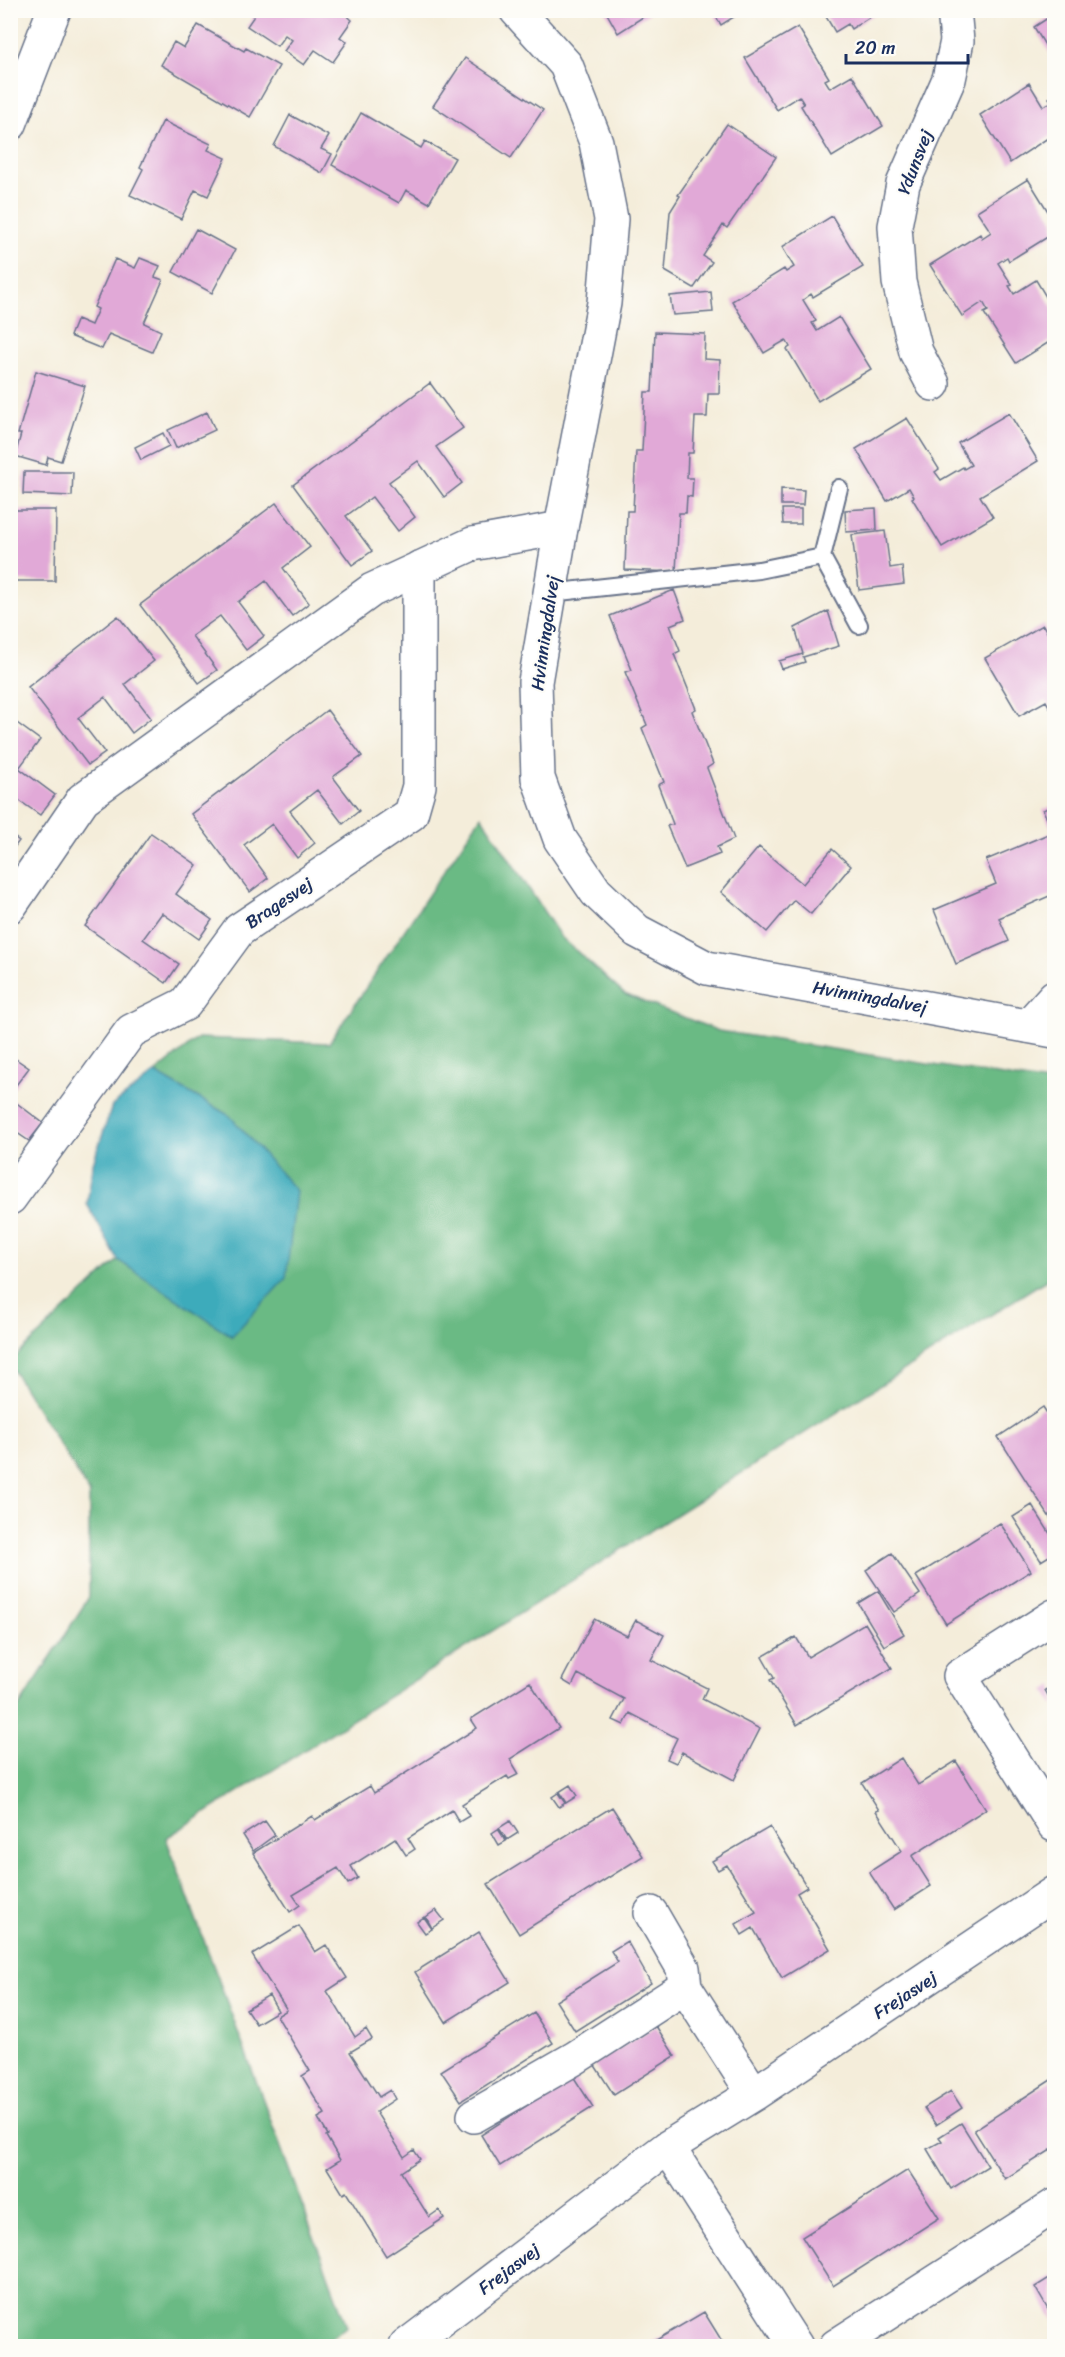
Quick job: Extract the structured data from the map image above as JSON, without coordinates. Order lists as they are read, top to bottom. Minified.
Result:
{"streets":{"street":["Ydunsvej","Hvinningdalvej","Bragesvej","Frejasvej"]},"scale_bar":"20 m"}
